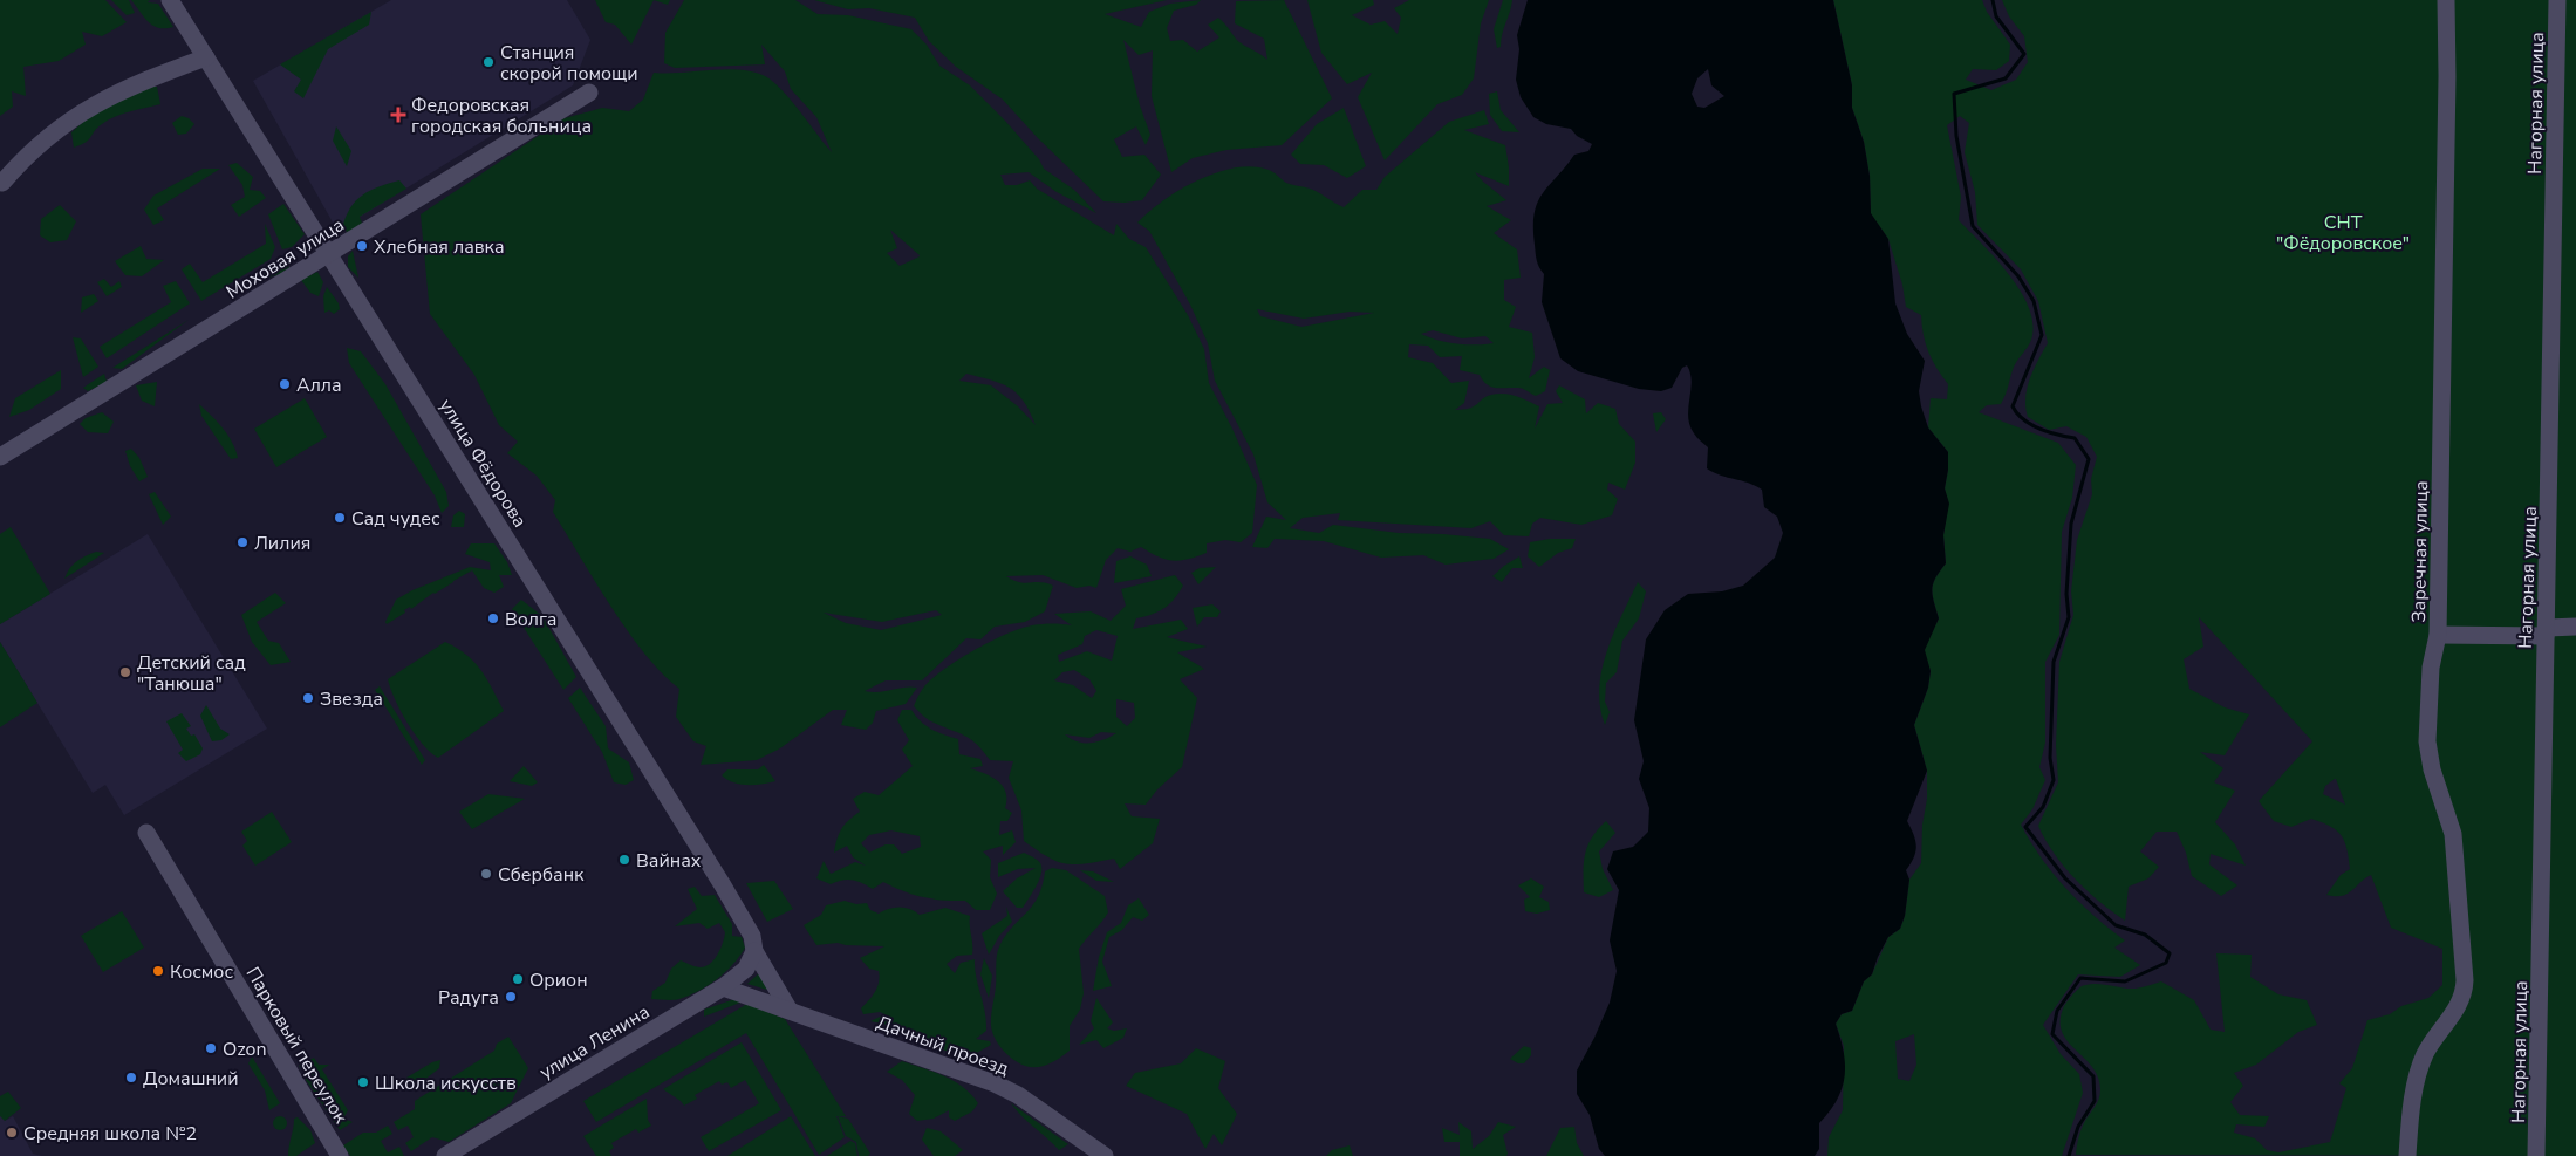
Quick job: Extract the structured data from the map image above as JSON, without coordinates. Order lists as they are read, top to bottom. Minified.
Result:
{"streets":{"street":["Нагорная улица","Моховая улица","улица Фёдорова","Заречная улица","улица Ленина","Парковый переулок","Дачный проезд"]},"crossings":[["Моховая улица","улица Фёдорова"],["улица Фёдорова","улица Ленина"],["улица Фёдорова","Дачный проезд"],["улица Ленина","Дачный проезд"]],"parks":["СНТ \"Фёдоровское\""],"places":{"other":["Станция скорой помощи","Хлебная лавка","Алла","Сад чудес","Лилия","Волга","Детский сад \"Танюша\"","Звезда","Вайнах","Сбербанк","Космос","Орион","Радуга","Ozon","Домашний","Школа искусств","Средняя школа №2"],"health":["Федоровская городская больница"]}}
